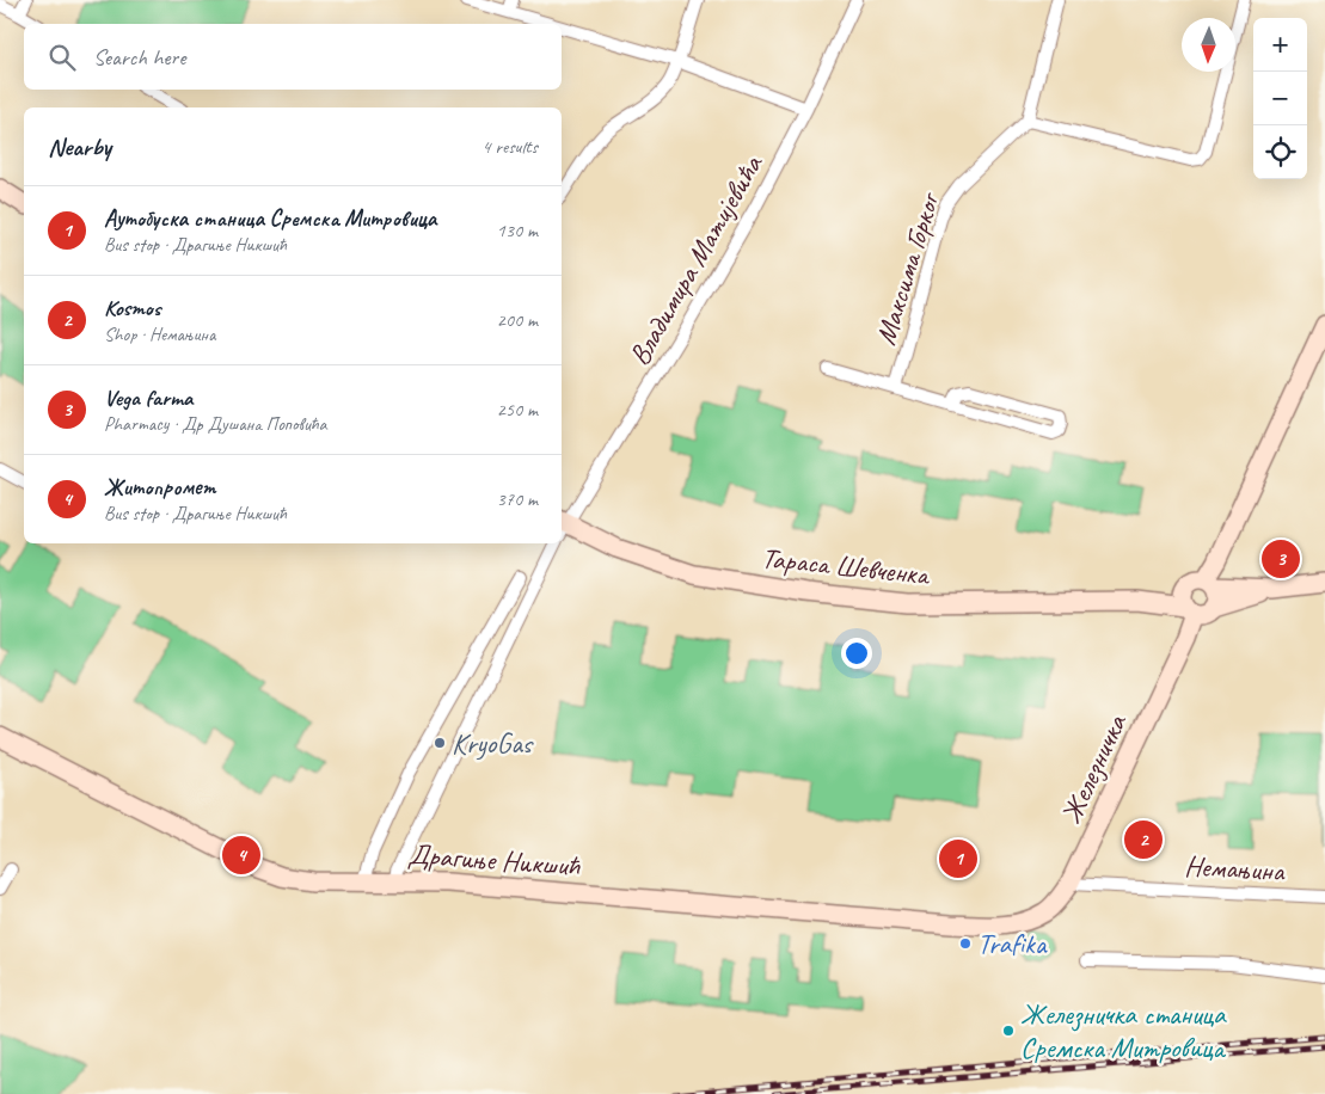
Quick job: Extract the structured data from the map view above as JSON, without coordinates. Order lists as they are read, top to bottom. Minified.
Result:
{"streets":{"street":["Владимира Матијевића","Максима Горког","Тараса Шевченка","Железничка","Драгиње Никшић","Немањина"]},"crossings":[["Владимира Матијевића","Драгиње Никшић"],["Тараса Шевченка","Железничка"],["Железничка","Драгиње Никшић"],["Железничка","Немањина"]],"places":["KryoGas","Trafika","Железничка станица Сремска Митровица"],"north":"bottom","page":{"map_buttons":["+","−"],"search":"Search here","heading":["Nearby","4 results"],"list":[{"mark":"1","name":"Аутобуска станица Сремска Митровица","note":"Bus stop · Драгиње Никшић","value":"130 m"},{"mark":"2","name":"Kosmos","note":"Shop · Немањина","value":"200 m"},{"mark":"3","name":"Vega farma","note":"Pharmacy · Др Душана Поповића","value":"250 m"},{"mark":"4","name":"Житопромет","note":"Bus stop · Драгиње Никшић","value":"370 m"}],"pins":["3","2","4","1"]}}
